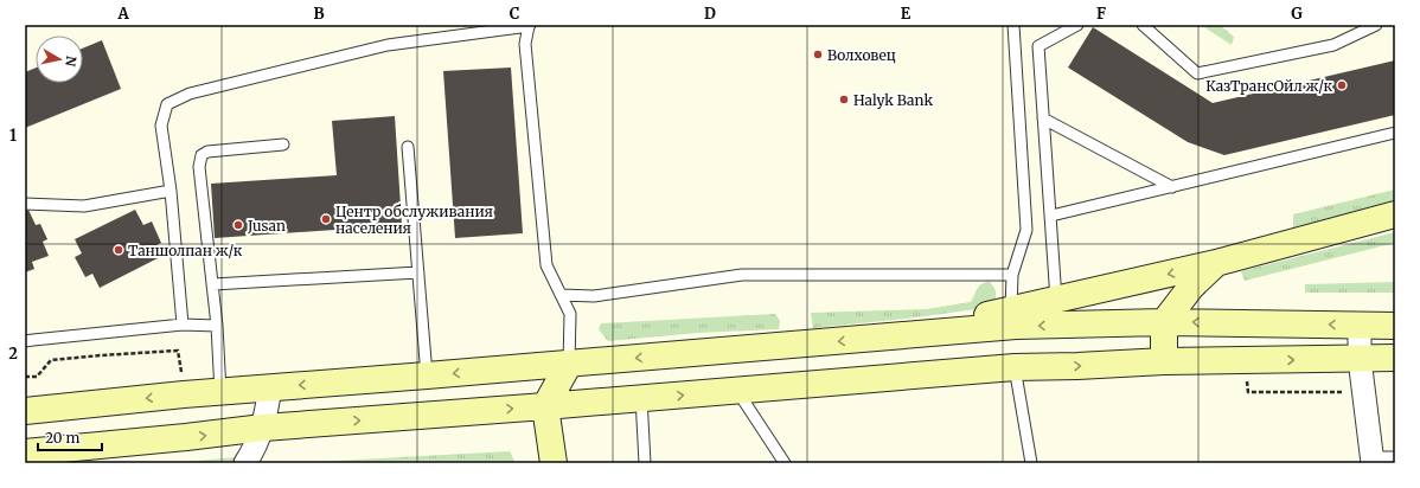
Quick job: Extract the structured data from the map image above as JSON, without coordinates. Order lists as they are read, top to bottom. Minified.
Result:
{"places":["Волховец","КазТрансОйл ж/к","Halyk Bank","Центр обслуживания населения","Jusan","Таншолпан ж/к"],"scale_bar":"20 m","north":"right","grid":{"columns":["A","B","C","D","E","F","G"],"rows":["1","2"]}}
